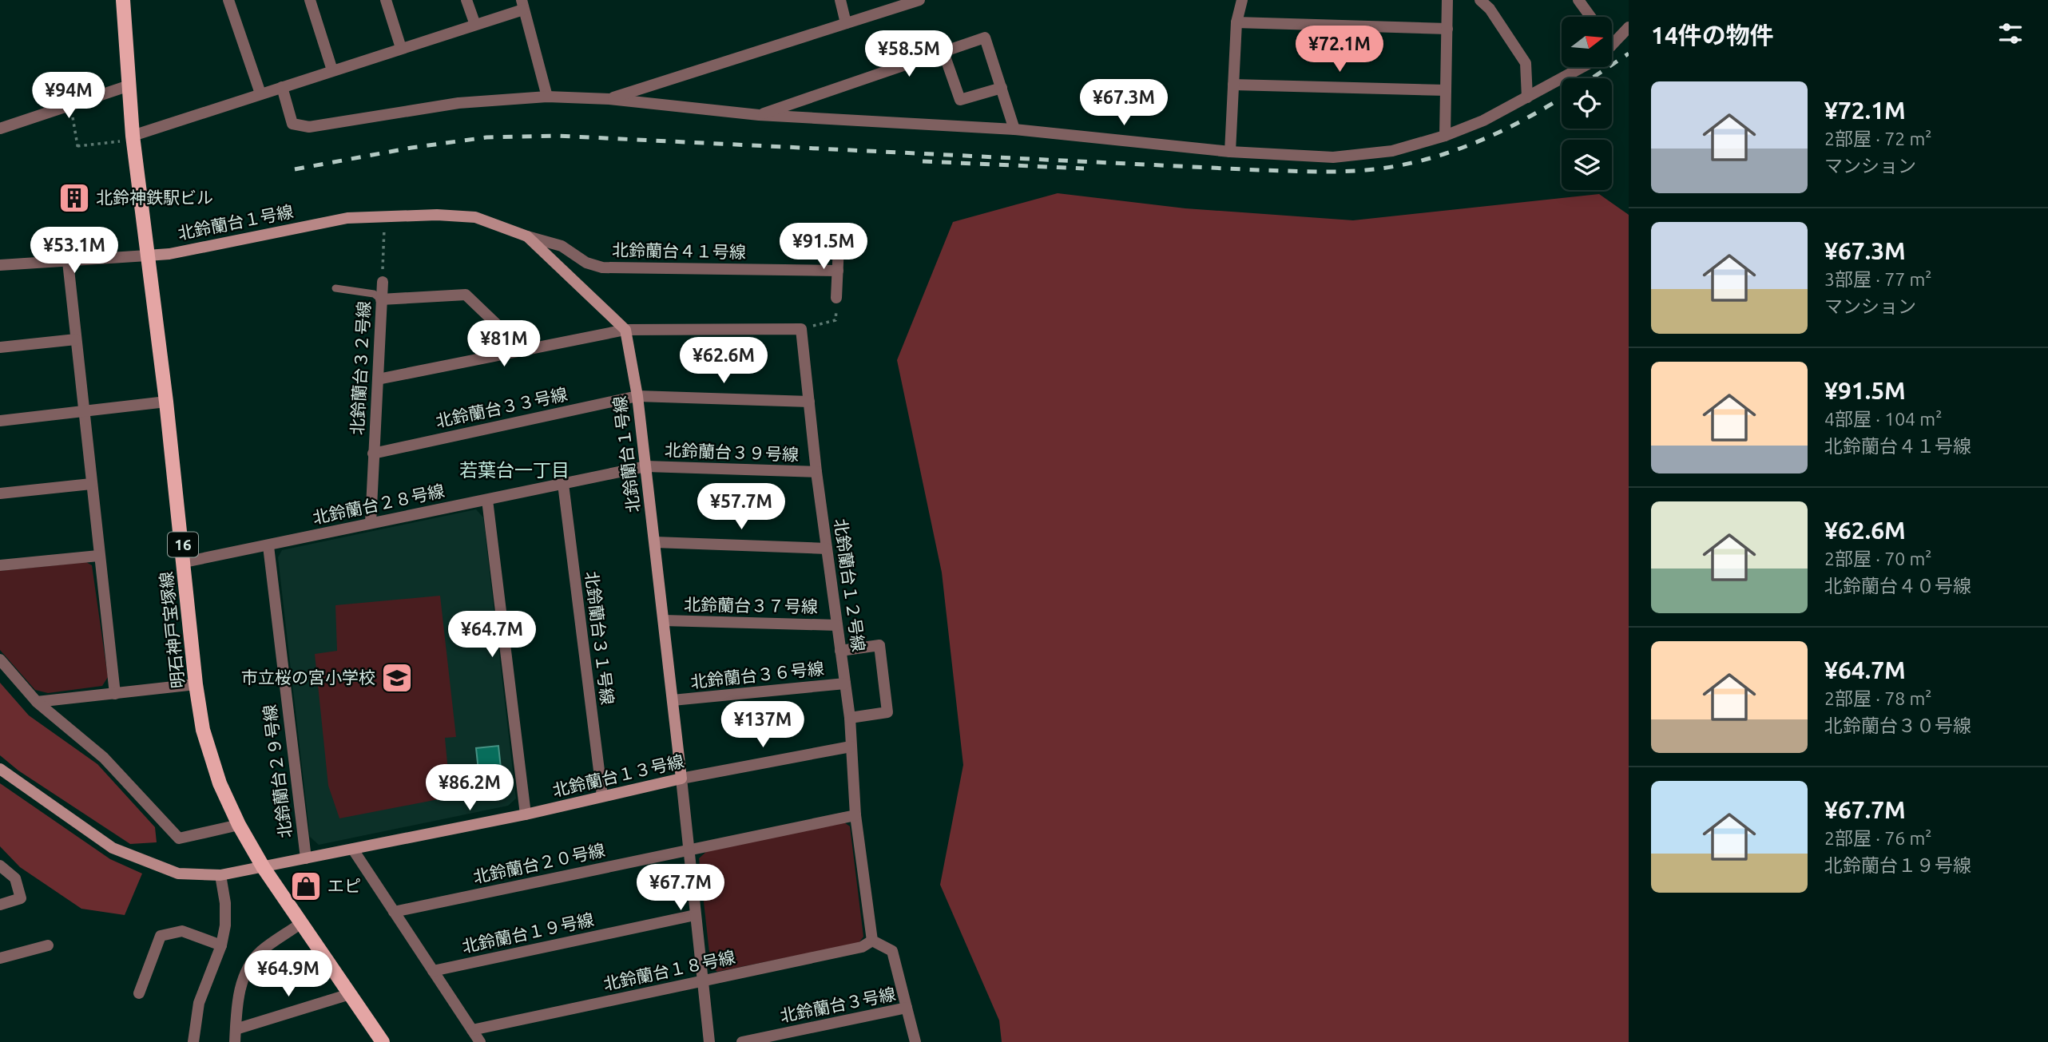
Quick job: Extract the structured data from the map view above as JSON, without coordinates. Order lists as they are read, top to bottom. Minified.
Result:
{"streets":{"main road":["16","明石神戸宝塚線"],"street":["北鈴蘭台１号線","北鈴蘭台４１号線","北鈴蘭台３２号線","北鈴蘭台３３号線","北鈴蘭台３９号線","北鈴蘭台２８号線","北鈴蘭台１２号線","北鈴蘭台３７号線","北鈴蘭台３１号線","北鈴蘭台３６号線","北鈴蘭台２９号線","北鈴蘭台１３号線","北鈴蘭台２０号線","北鈴蘭台１９号線","北鈴蘭台１８号線","北鈴蘭台３号線"]},"crossings":[["北鈴蘭台１号線","北鈴蘭台４１号線"],["北鈴蘭台１号線","北鈴蘭台３２号線"],["北鈴蘭台１号線","北鈴蘭台３３号線"],["北鈴蘭台１号線","北鈴蘭台３９号線"],["北鈴蘭台１号線","北鈴蘭台２８号線"],["北鈴蘭台１号線","北鈴蘭台３７号線"],["北鈴蘭台１号線","明石神戸宝塚線"],["北鈴蘭台１号線","北鈴蘭台３６号線"],["北鈴蘭台１号線","北鈴蘭台１３号線"],["北鈴蘭台１号線","北鈴蘭台２０号線"],["北鈴蘭台１号線","北鈴蘭台１９号線"],["北鈴蘭台１号線","北鈴蘭台１８号線"],["北鈴蘭台３２号線","北鈴蘭台３３号線"],["北鈴蘭台３２号線","北鈴蘭台２８号線"],["北鈴蘭台３３号線","北鈴蘭台１２号線"],["北鈴蘭台３９号線","北鈴蘭台２８号線"],["北鈴蘭台３９号線","北鈴蘭台１２号線"],["北鈴蘭台２８号線","明石神戸宝塚線"],["北鈴蘭台２８号線","北鈴蘭台３１号線"],["北鈴蘭台２８号線","北鈴蘭台２９号線"],["北鈴蘭台１２号線","北鈴蘭台３７号線"],["北鈴蘭台１２号線","北鈴蘭台３６号線"],["北鈴蘭台１２号線","北鈴蘭台１３号線"],["北鈴蘭台１２号線","北鈴蘭台２０号線"],["北鈴蘭台１２号線","北鈴蘭台１８号線"],["明石神戸宝塚線","北鈴蘭台１３号線"],["北鈴蘭台３１号線","北鈴蘭台１３号線"],["北鈴蘭台２９号線","北鈴蘭台１３号線"]],"districts":["若葉台一丁目"],"places":{"building":["北鈴神鉄駅ビル"],"school or university":["市立桜の宮小学校"],"shop":["エピ"]},"north":"right","page":{"heading":"14件の物件","price":["¥72.1M","¥58.5M","¥94M","¥67.3M","¥91.5M","¥53.1M","¥81M","¥62.6M","¥57.7M","¥64.7M","¥137M","¥86.2M","¥67.7M","¥64.9M"],"list":[{"name":"¥72.1M","note":"2部屋 · 72 m² · マンション"},{"name":"¥67.3M","note":"3部屋 · 77 m² · マンション"},{"name":"¥91.5M","note":"4部屋 · 104 m² · 北鈴蘭台４１号線"},{"name":"¥62.6M","note":"2部屋 · 70 m² · 北鈴蘭台４０号線"},{"name":"¥64.7M","note":"2部屋 · 78 m² · 北鈴蘭台３０号線"},{"name":"¥67.7M","note":"2部屋 · 76 m² · 北鈴蘭台１９号線"}]}}
